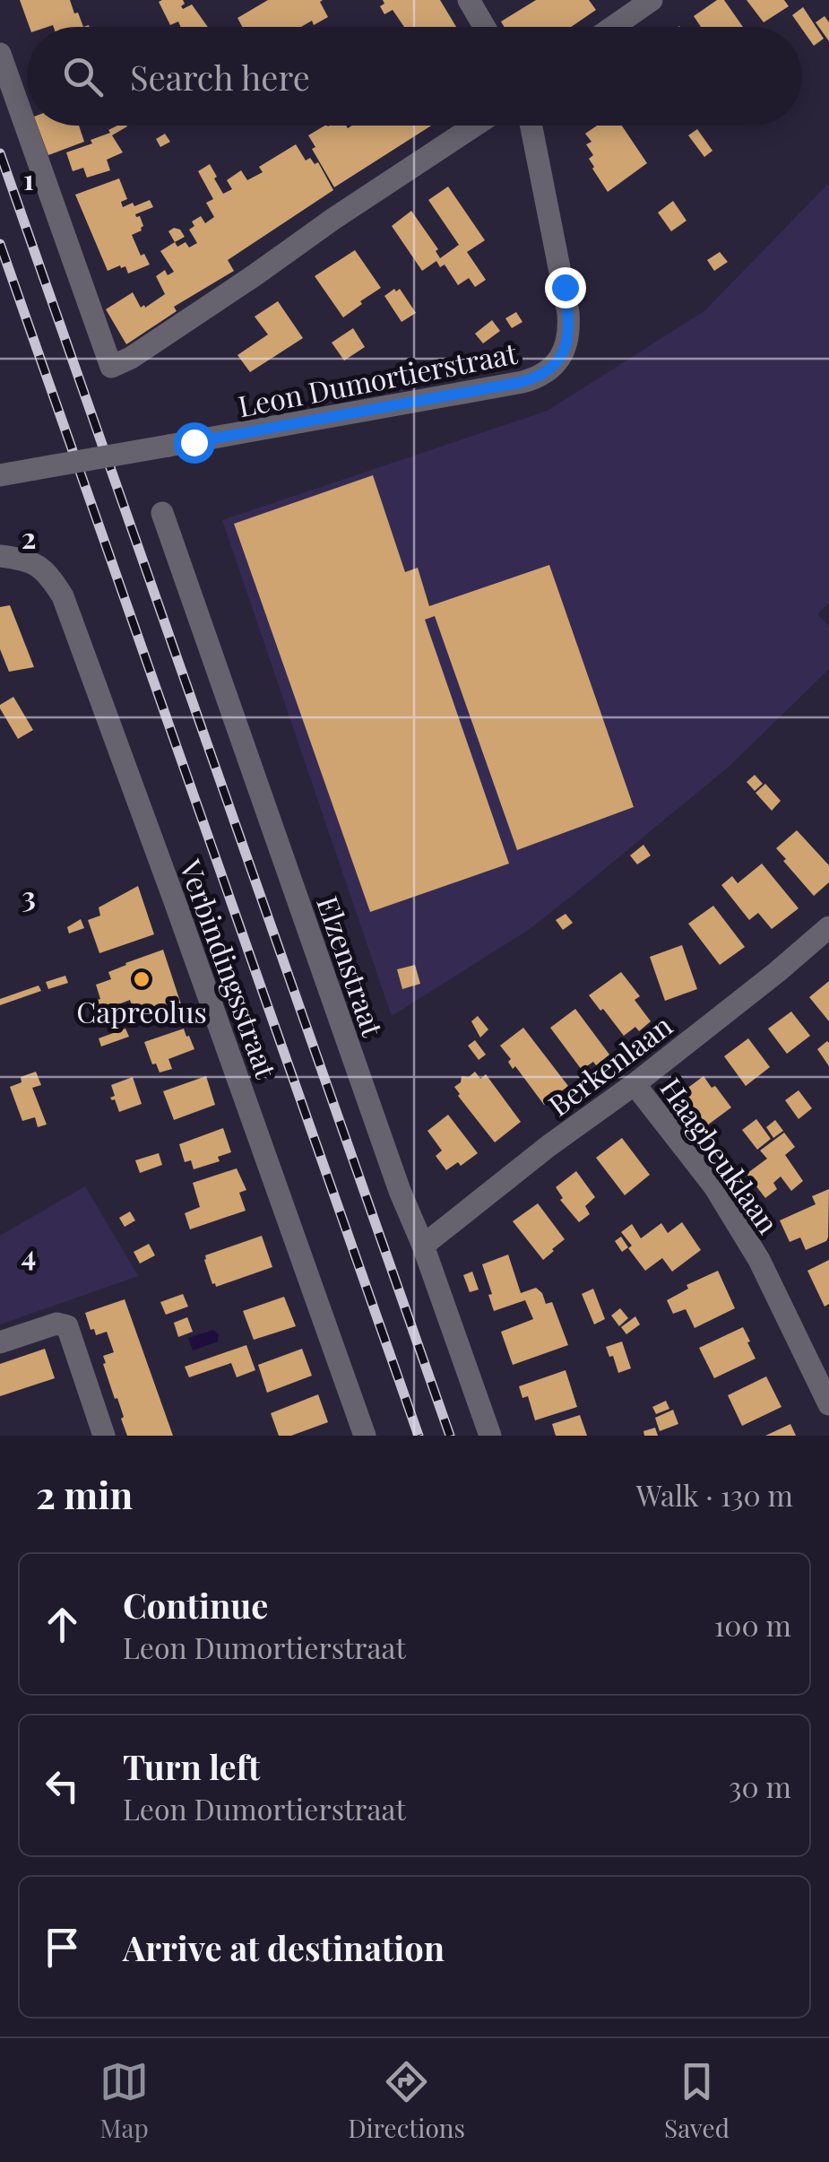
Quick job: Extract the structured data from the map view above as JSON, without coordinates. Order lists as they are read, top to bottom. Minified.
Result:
{"streets":{"street":["Leon Dumortierstraat","Elzenstraat","Verbindingsstraat","Berkenlaan","Haagbeuklaan"]},"crossings":[["Elzenstraat","Berkenlaan"],["Berkenlaan","Haagbeuklaan"]],"places":["Capreolus"],"page":{"search":"Search here","heading":["2 min","Walk · 130 m"],"list":[["Continue","Leon Dumortierstraat","100 m"],["Turn left","Leon Dumortierstraat","30 m"],"Arrive at destination"],"nav":["Map","Directions","Saved"]},"grid":{"rows":["1","2","3","4"]}}
